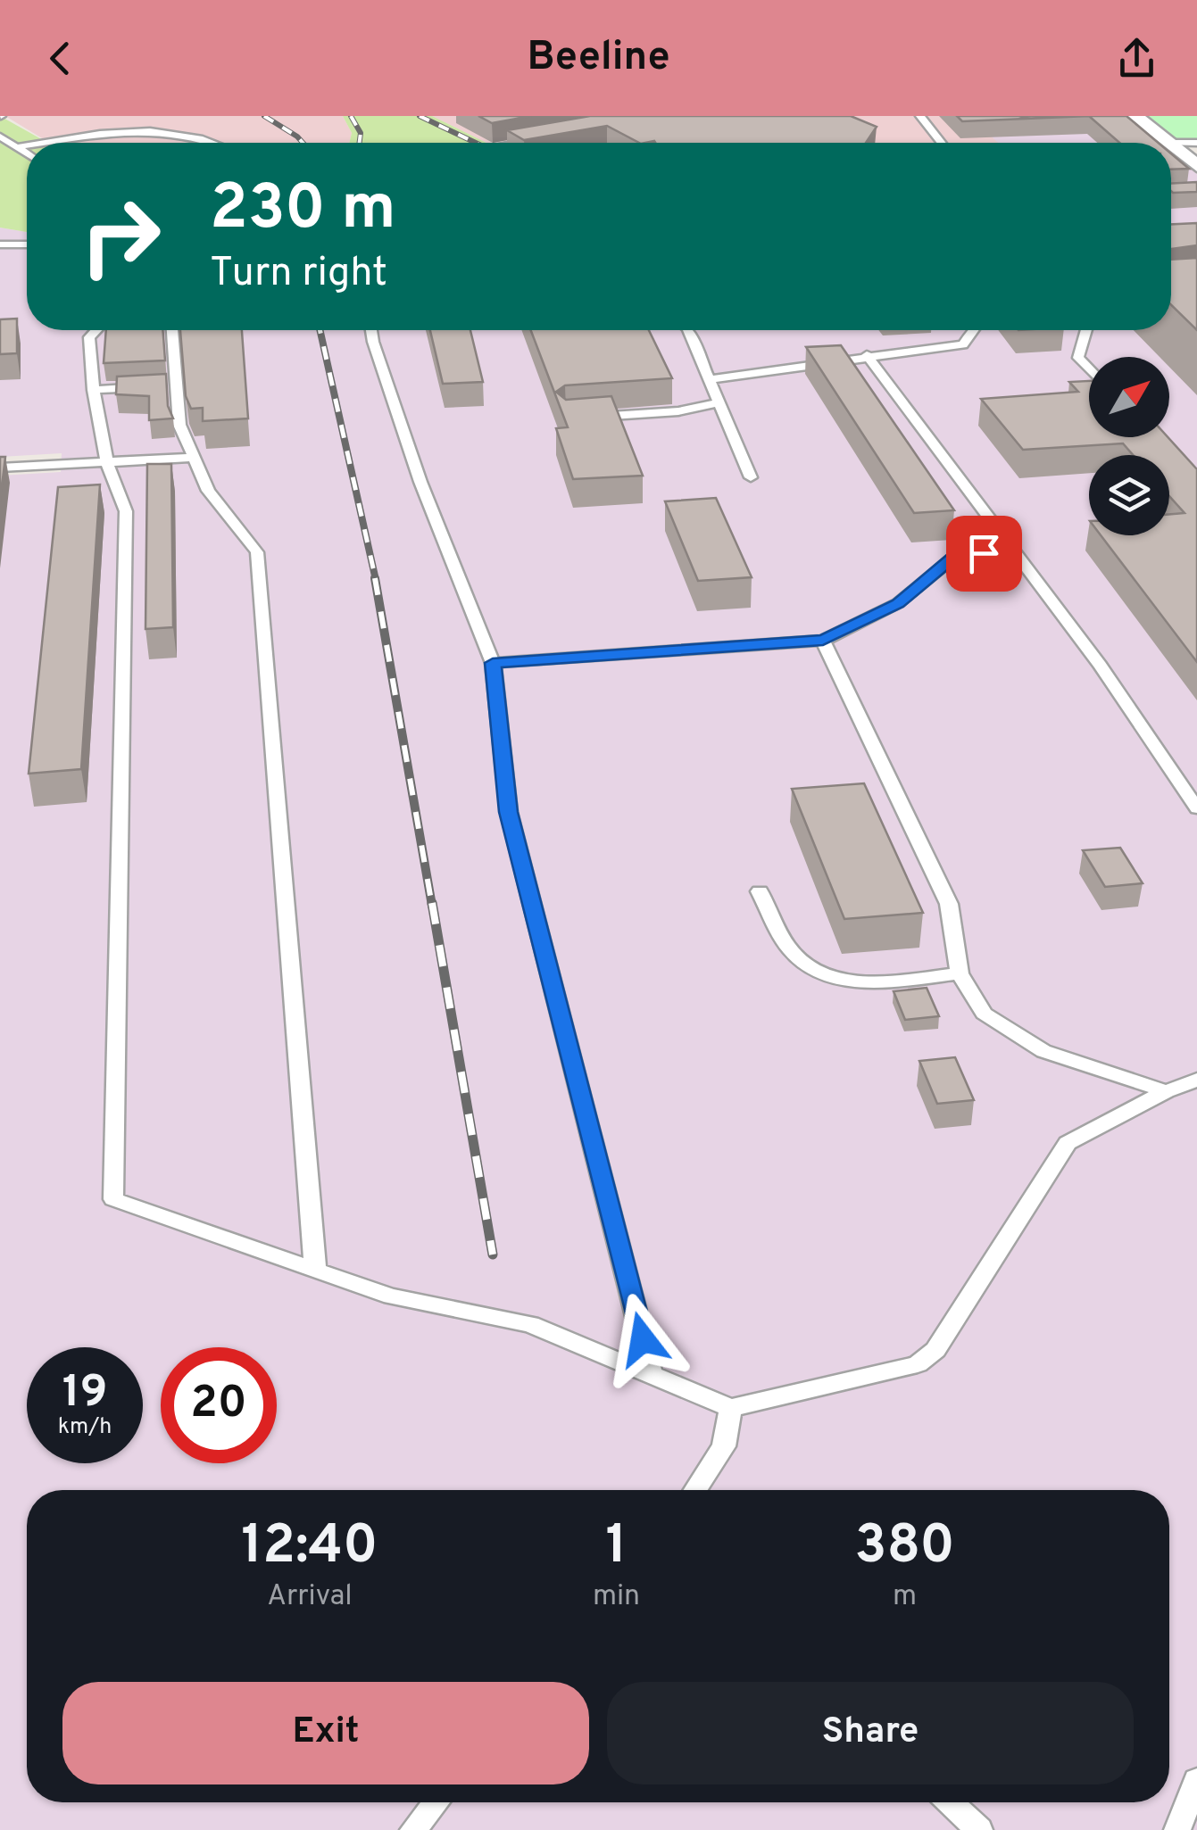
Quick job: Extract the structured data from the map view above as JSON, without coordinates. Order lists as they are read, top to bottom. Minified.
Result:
{"north":"top right","page":{"header":"Beeline","turn":["230 m","Turn right"],"speed":"19 km/h","limit":"20","eta":["12:40","Arrival","1","min","380","m"],"buttons":["Exit","Share"]}}
